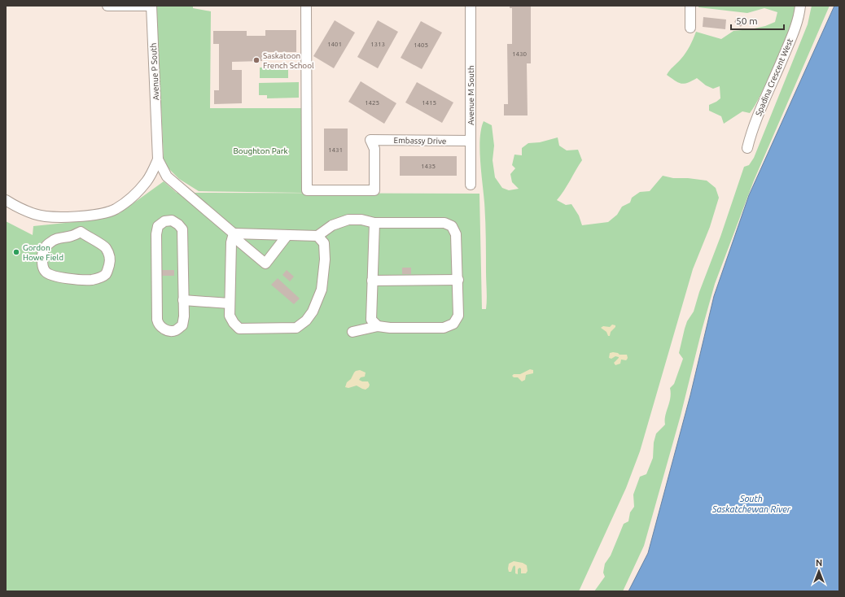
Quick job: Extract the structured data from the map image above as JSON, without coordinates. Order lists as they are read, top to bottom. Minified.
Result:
{"streets":{"street":["Avenue P South","Spadina Crescent West","Avenue M South","Embassy Drive"]},"crossings":[["Avenue M South","Embassy Drive"]],"water":["South Saskatchewan River"],"parks":["Boughton Park"],"places":["Saskatoon French School","Gordon Howe Field"],"house_numbers":["1401","1313","1405","1430","1425","1415","1431","1435"],"scale_bar":"50 m","north":"top"}
